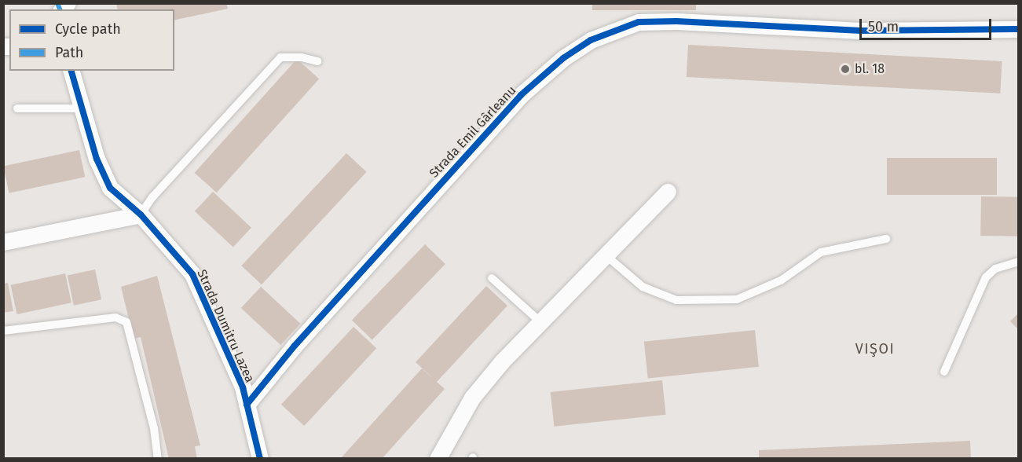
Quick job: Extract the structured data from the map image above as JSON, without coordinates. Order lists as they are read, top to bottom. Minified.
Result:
{"streets":{"street":["Strada Emil Gârleanu","Strada Dumitru Lazea"]},"crossings":[["Strada Emil Gârleanu","Strada Dumitru Lazea"]],"districts":["VIŞOI"],"places":["bl. 18"],"legend":["Cycle path","Path"],"scale_bar":"50 m"}
